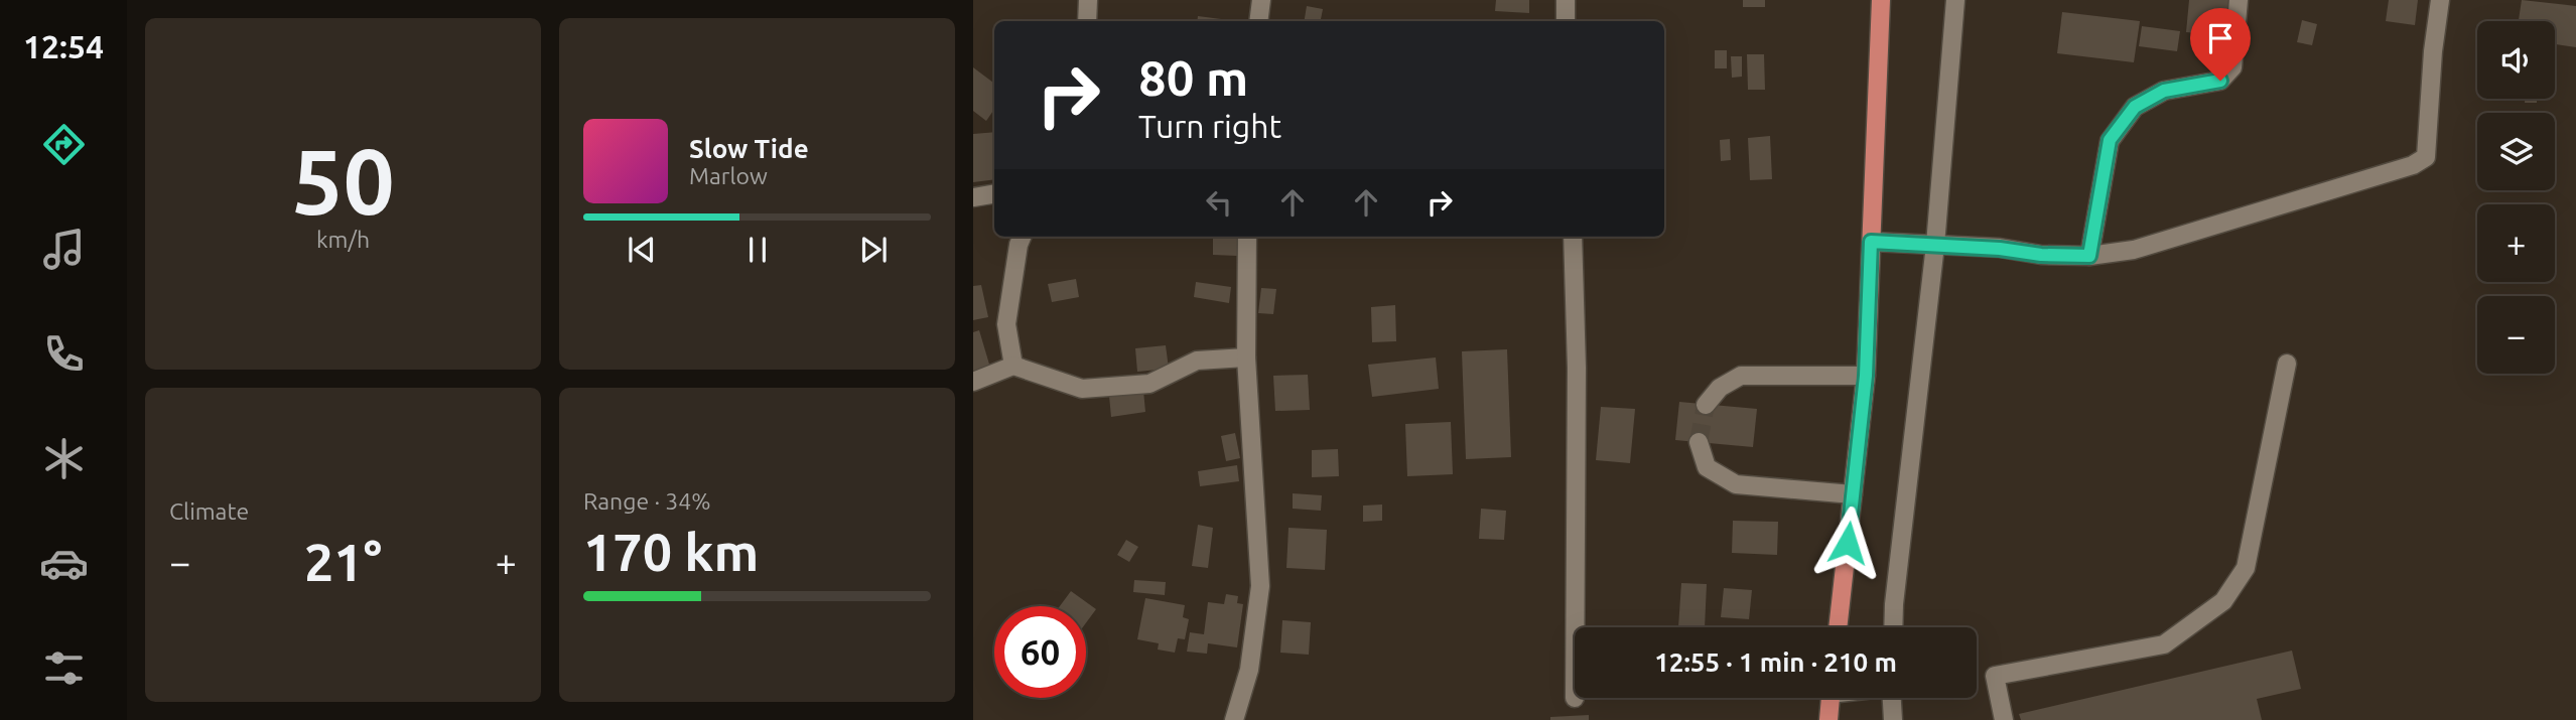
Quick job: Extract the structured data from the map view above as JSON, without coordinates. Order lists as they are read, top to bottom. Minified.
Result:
{"page":{"tabs":"12:54","tile":[["50","km/h"],"Climate",["Range · 34%","170 km"]],"map_buttons":["+","−"],"turn":["80 m","Turn right"],"song":["Slow Tide","Marlow"],"heat":["−","21°","+"],"limit":"60","trip":"12:55 · 1 min · 210 m"}}
